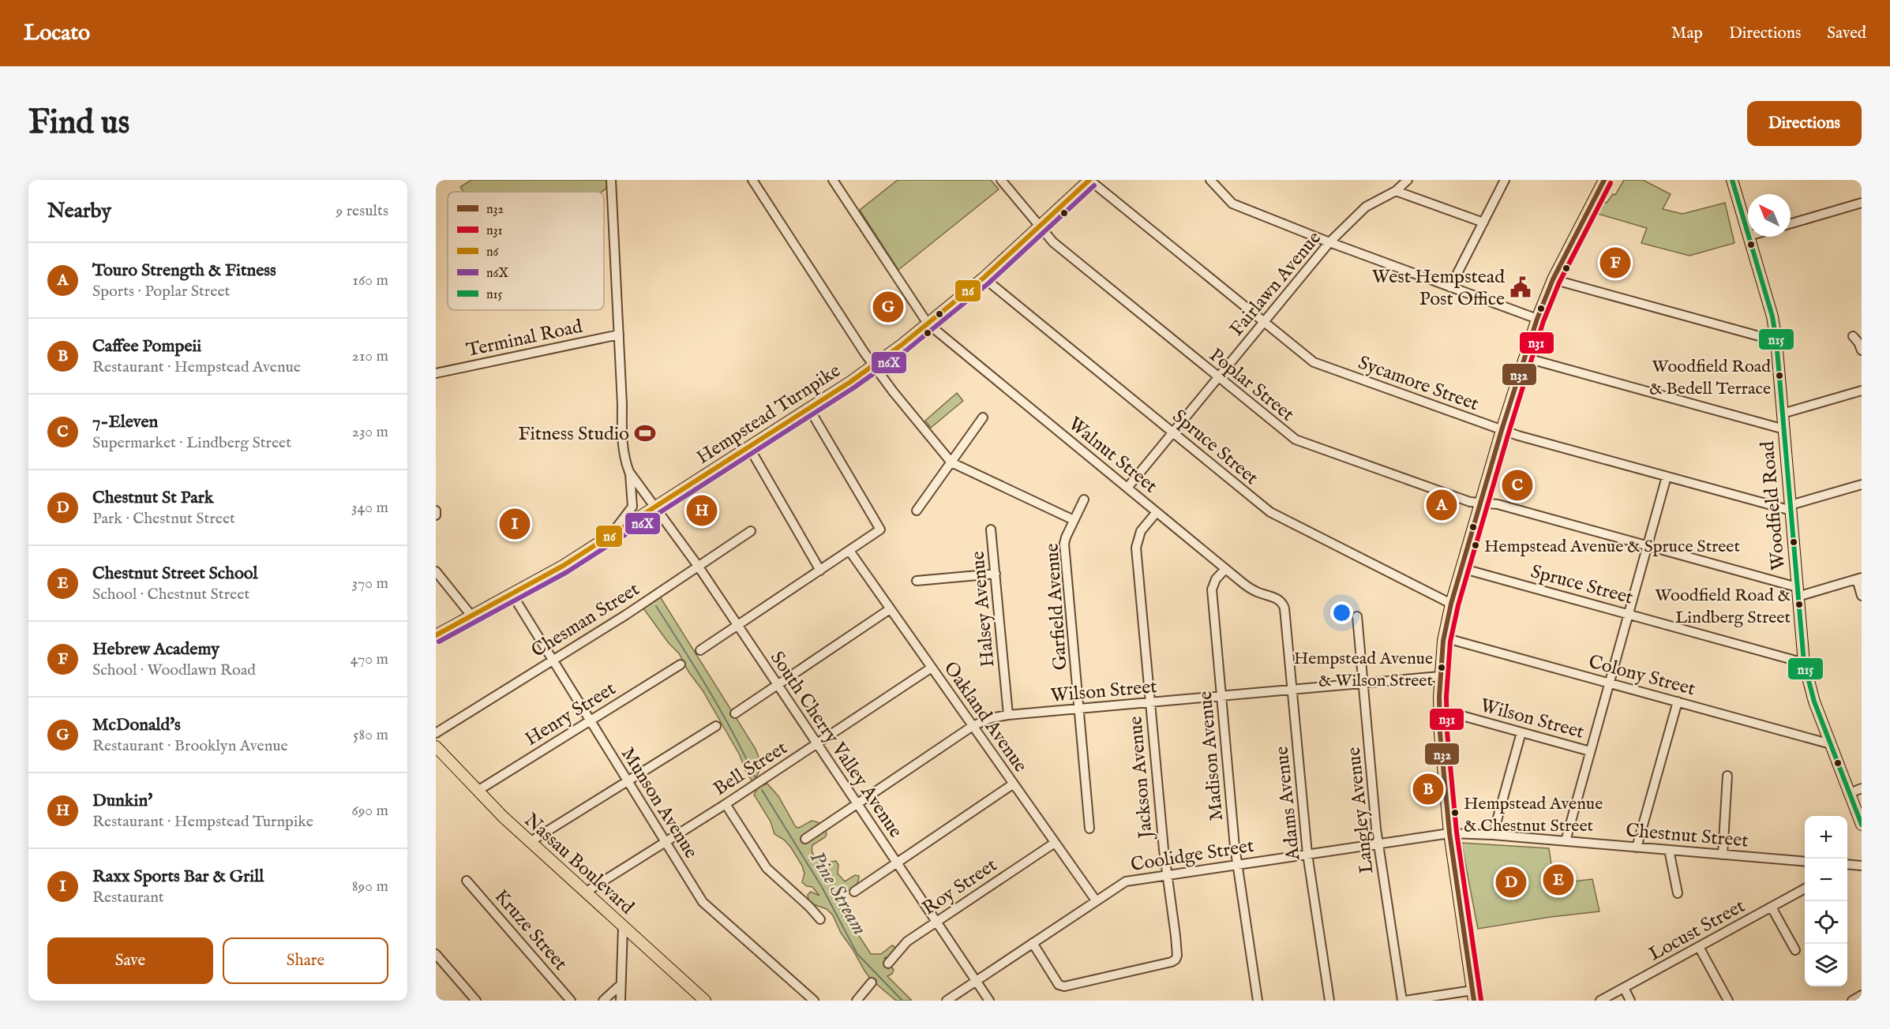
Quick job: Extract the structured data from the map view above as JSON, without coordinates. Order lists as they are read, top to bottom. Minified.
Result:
{"streets":{"main road":["Hempstead Turnpike","Woodfield Road","Nassau Boulevard"],"street":["Fairlawn Avenue","Terminal Road","Sycamore Street","Poplar Street","Spruce Street","Walnut Street","Garfield Avenue","Halsey Avenue","Chesman Street","Colony Street","Wilson Street","Henry Street","Oakland Avenue","South Cherry Valley Avenue","Madison Avenue","Bell Street","Jackson Avenue","Munson Avenue","Adams Avenue","Langley Avenue","Chestnut Street","Coolidge Street","Roy Street","Kruze Street","Locust Street"]},"crossings":[["Fairlawn Avenue","Sycamore Street"],["Fairlawn Avenue","Poplar Street"],["Fairlawn Avenue","Spruce Street"],["Fairlawn Avenue","Walnut Street"],["Sycamore Street","Hempstead Turnpike"],["Sycamore Street","Woodfield Road"],["Poplar Street","Hempstead Turnpike"],["Poplar Street","Woodfield Road"],["Hempstead Turnpike","Spruce Street"],["Hempstead Turnpike","Walnut Street"],["Hempstead Turnpike","South Cherry Valley Avenue"],["Hempstead Turnpike","Munson Avenue"],["Spruce Street","Woodfield Road"],["Walnut Street","Madison Avenue"],["Walnut Street","Jackson Avenue"],["Walnut Street","Adams Avenue"],["Woodfield Road","Colony Street"],["Garfield Avenue","Wilson Street"],["Halsey Avenue","Wilson Street"],["Chesman Street","South Cherry Valley Avenue"],["Chesman Street","Munson Avenue"],["Wilson Street","Oakland Avenue"],["Wilson Street","South Cherry Valley Avenue"],["Wilson Street","Madison Avenue"],["Wilson Street","Jackson Avenue"],["Wilson Street","Adams Avenue"],["Wilson Street","Langley Avenue"],["Henry Street","Munson Avenue"],["Henry Street","Nassau Boulevard"],["Oakland Avenue","Bell Street"],["Oakland Avenue","Coolidge Street"],["Oakland Avenue","Roy Street"],["South Cherry Valley Avenue","Bell Street"],["South Cherry Valley Avenue","Coolidge Street"],["South Cherry Valley Avenue","Roy Street"],["Madison Avenue","Coolidge Street"],["Bell Street","Munson Avenue"],["Bell Street","Nassau Boulevard"],["Jackson Avenue","Coolidge Street"],["Adams Avenue","Coolidge Street"],["Langley Avenue","Coolidge Street"],["Chestnut Street","Coolidge Street"]],"water":["Pine Stream"],"places":{"public building":["West Hempstead Post Office"],"other":["Woodfield Road & Bedell Terrace","Hempstead Avenue & Spruce Street","Woodfield Road & Lindberg Street","Hempstead Avenue & Wilson Street","Hempstead Avenue & Chestnut Street"],"sports":["Fitness Studio"]},"lines":["transit line n32","transit line n6","transit line n15","transit line n31","transit line n6X"],"legend":["n32","n31","n6","n6X","n15"],"north":"top left","page":{"header":"Locato","nav":["Map","Directions","Saved"],"buttons":["Directions",["Save","Share"]],"title":"Find us","heading":["Nearby","9 results"],"list":[{"mark":"A","name":"Touro Strength & Fitness","note":"Sports · Poplar Street","value":"160 m"},{"mark":"B","name":"Caffee Pompeii","note":"Restaurant · Hempstead Avenue","value":"210 m"},{"mark":"C","name":"7-Eleven","note":"Supermarket · Lindberg Street","value":"230 m"},{"mark":"D","name":"Chestnut St Park","note":"Park · Chestnut Street","value":"340 m"},{"mark":"E","name":"Chestnut Street School","note":"School · Chestnut Street","value":"370 m"},{"mark":"F","name":"Hebrew Academy","note":"School · Woodlawn Road","value":"470 m"},{"mark":"G","name":"McDonald's","note":"Restaurant · Brooklyn Avenue","value":"580 m"},{"mark":"H","name":"Dunkin'","note":"Restaurant · Hempstead Turnpike","value":"690 m"},{"mark":"I","name":"Raxx Sports Bar & Grill","note":"Restaurant","value":"890 m"}],"pins":["F","G","C","A","H","I","B","E","D"],"map_buttons":["+","−"]}}
